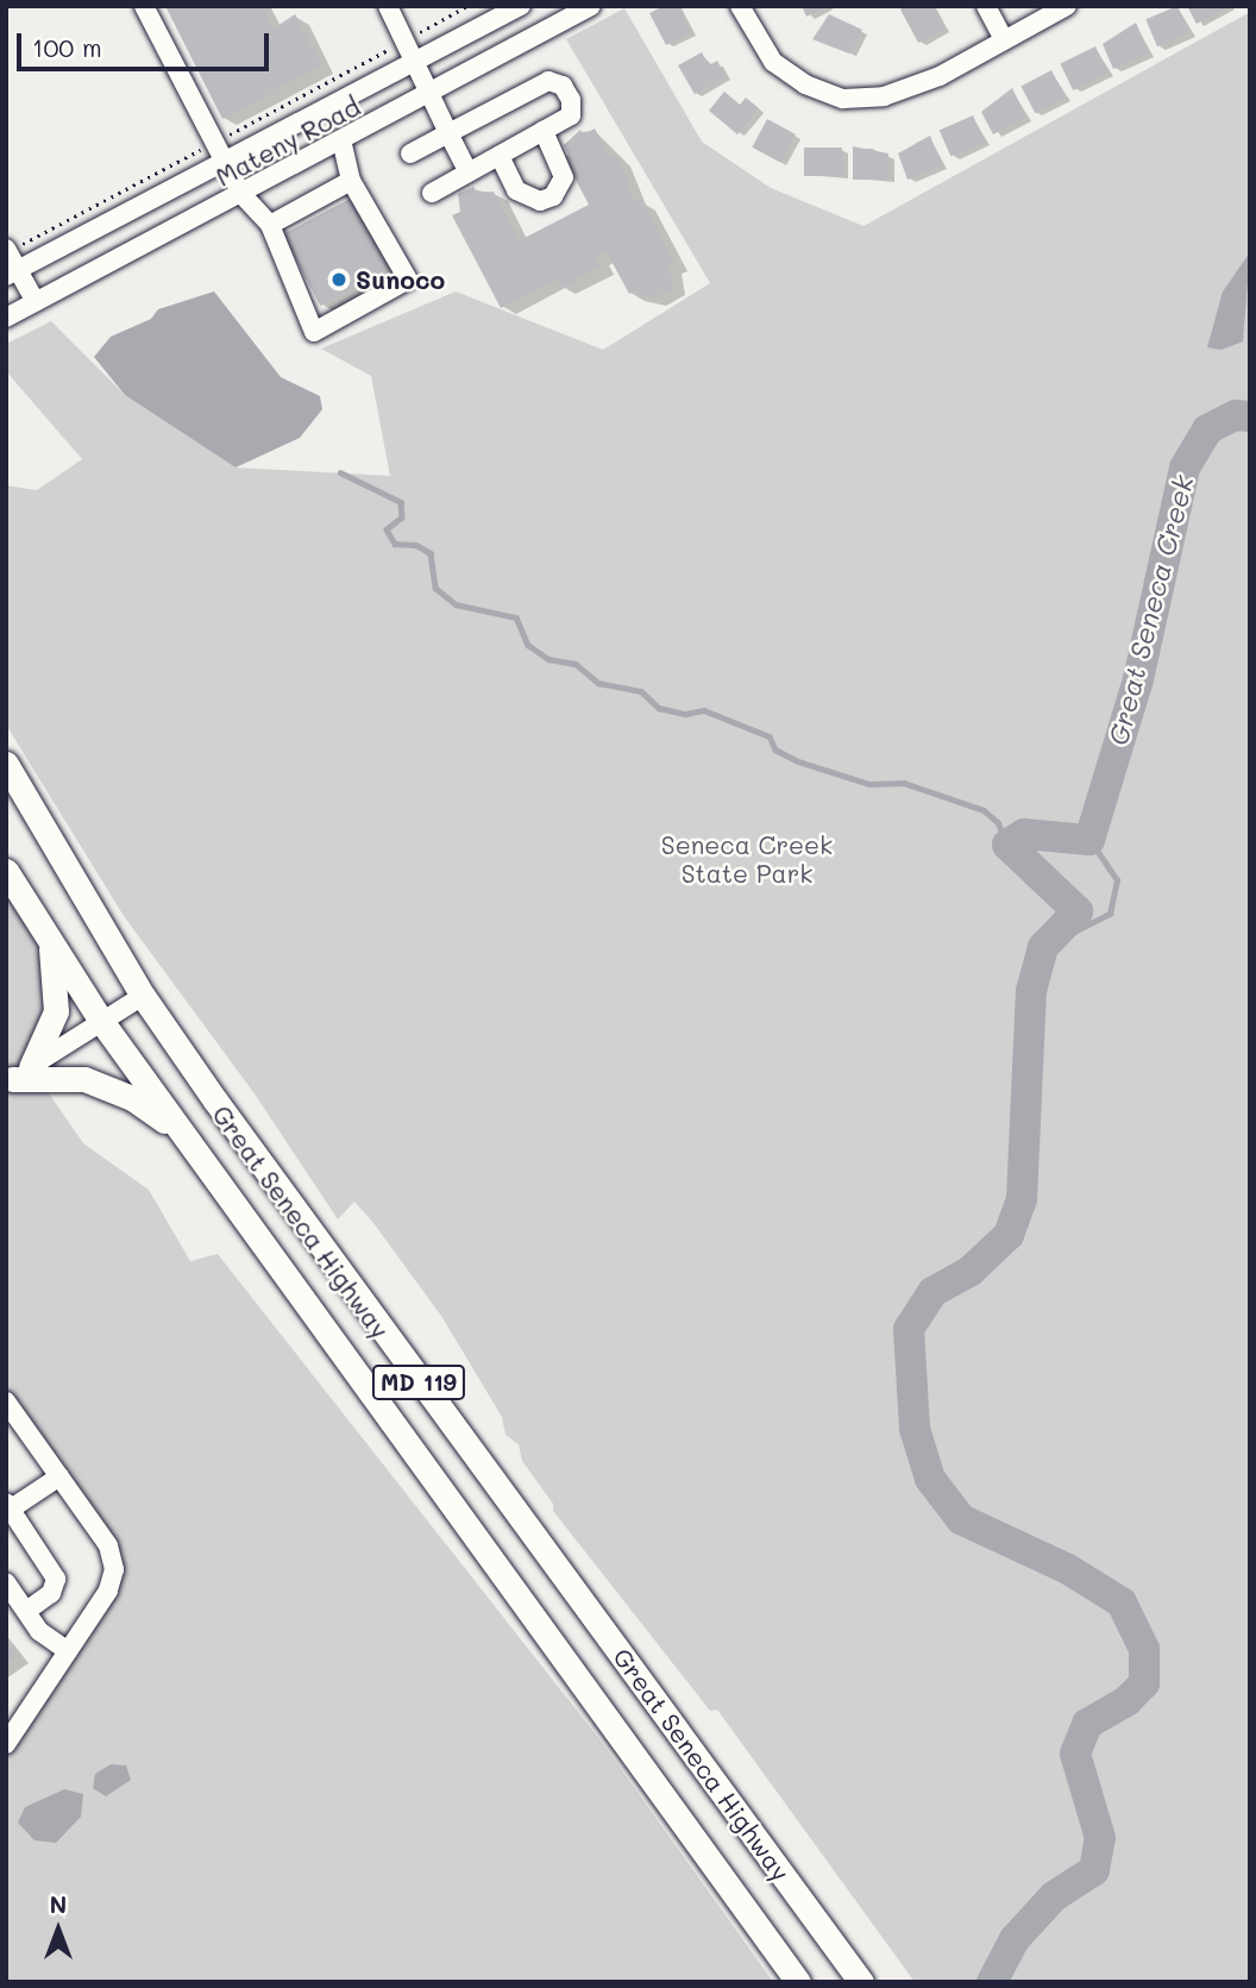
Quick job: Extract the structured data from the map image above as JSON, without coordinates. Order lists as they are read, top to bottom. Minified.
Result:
{"streets":{"main road":["Great Seneca Highway","MD 119"],"street":["Mateny Road"]},"water":["Great Seneca Creek"],"parks":["Seneca Creek State Park"],"places":["Sunoco"],"scale_bar":"100 m","north":"top"}
